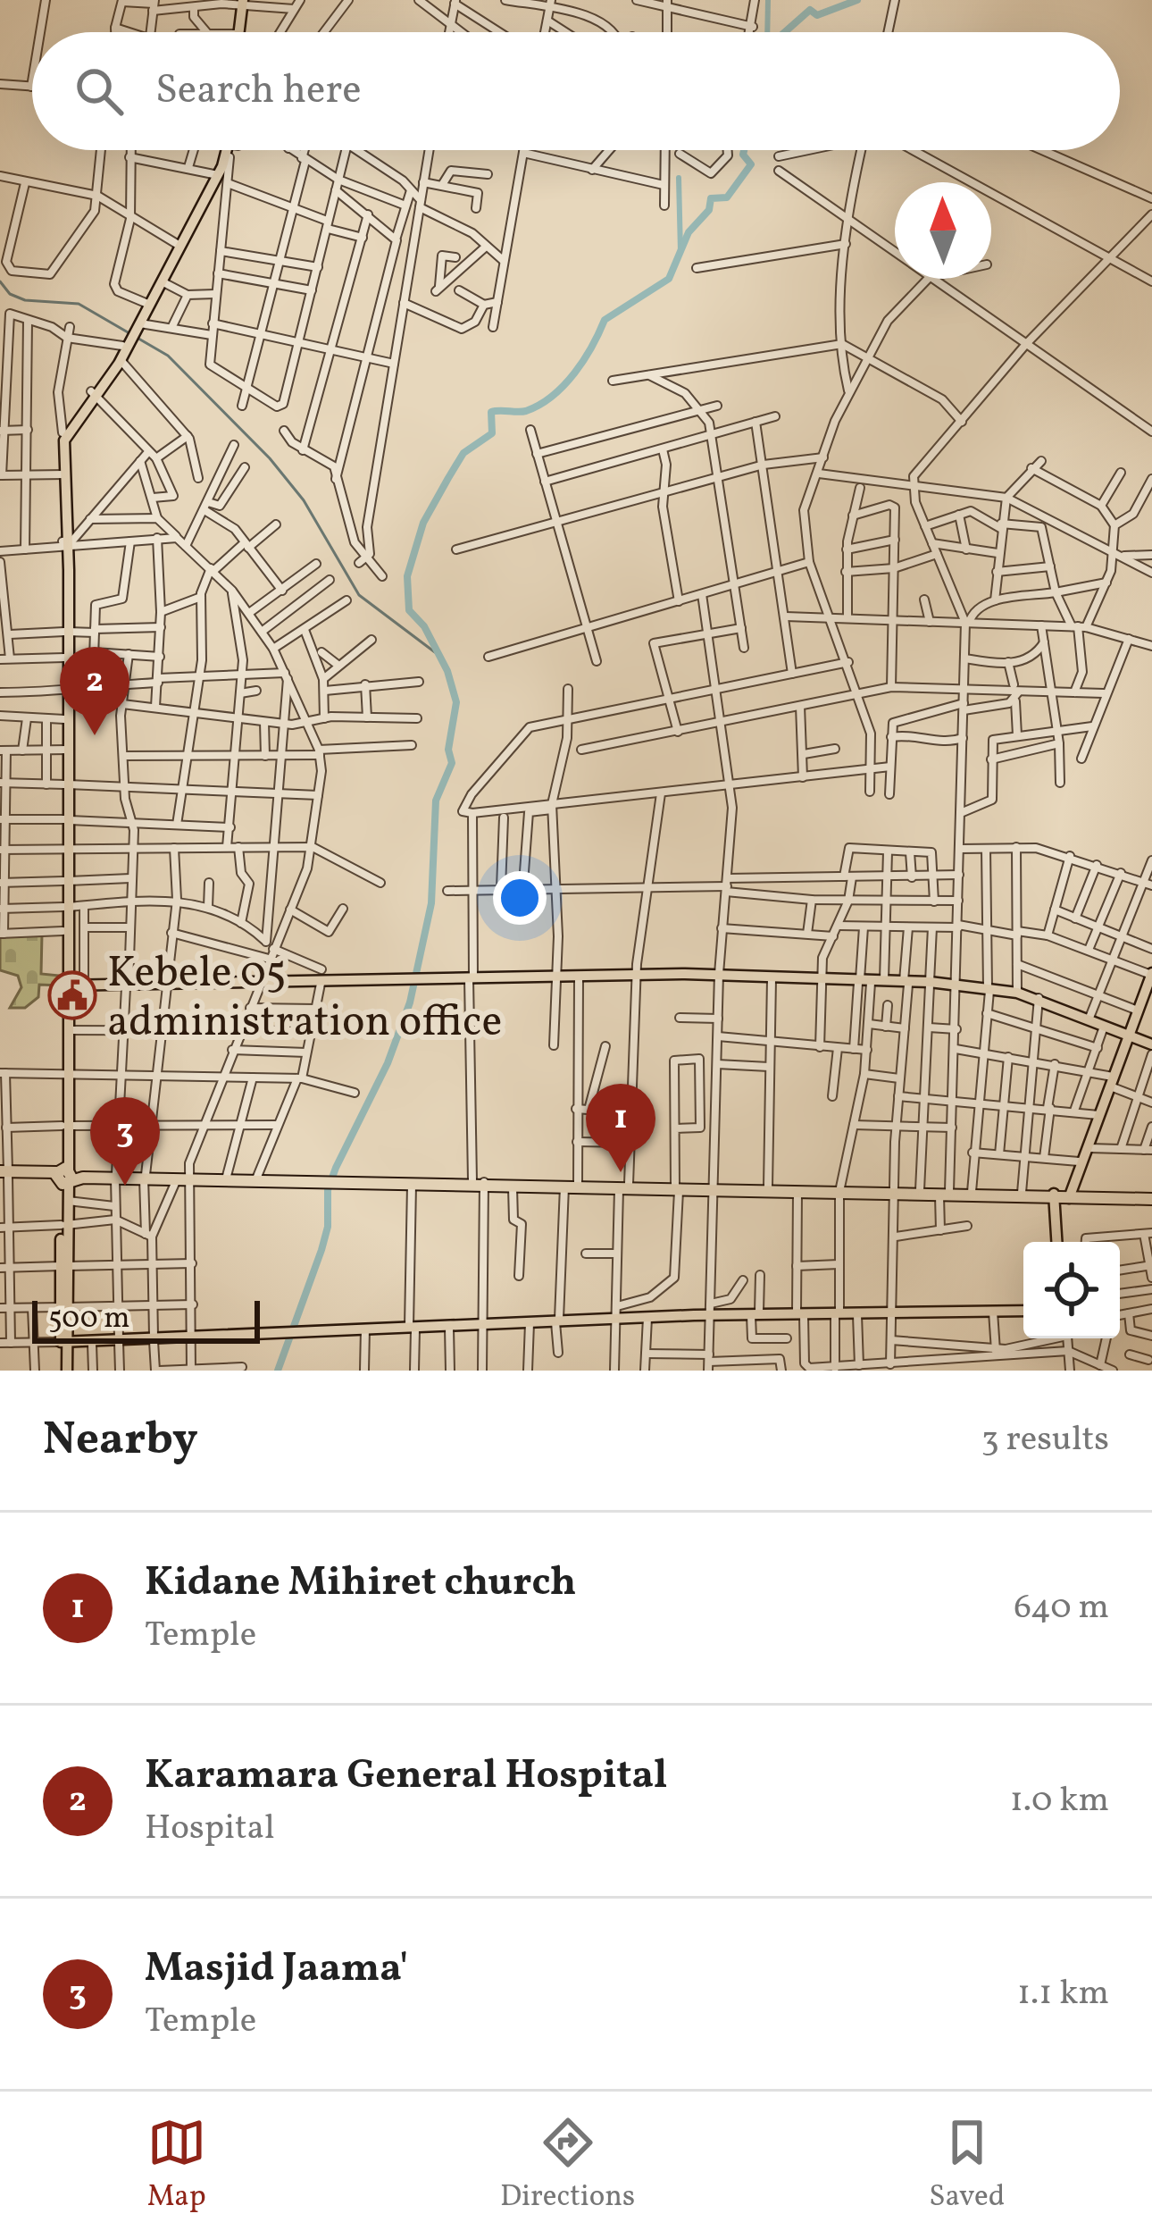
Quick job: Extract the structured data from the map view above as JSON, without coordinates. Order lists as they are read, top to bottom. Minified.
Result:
{"places":{"public building":["Kebele 05 administration office"]},"scale_bar":"500 m","north":"top","page":{"search":"Search here","pins":["2","1","3"],"scale":"500 m","heading":["Nearby","3 results"],"list":[{"mark":"1","name":"Kidane Mihiret church","note":"Temple","value":"640 m"},{"mark":"2","name":"Karamara General Hospital","note":"Hospital","value":"1.0 km"},{"mark":"3","name":"Masjid Jaama'","note":"Temple","value":"1.1 km"}],"nav":["Map","Directions","Saved"]}}
